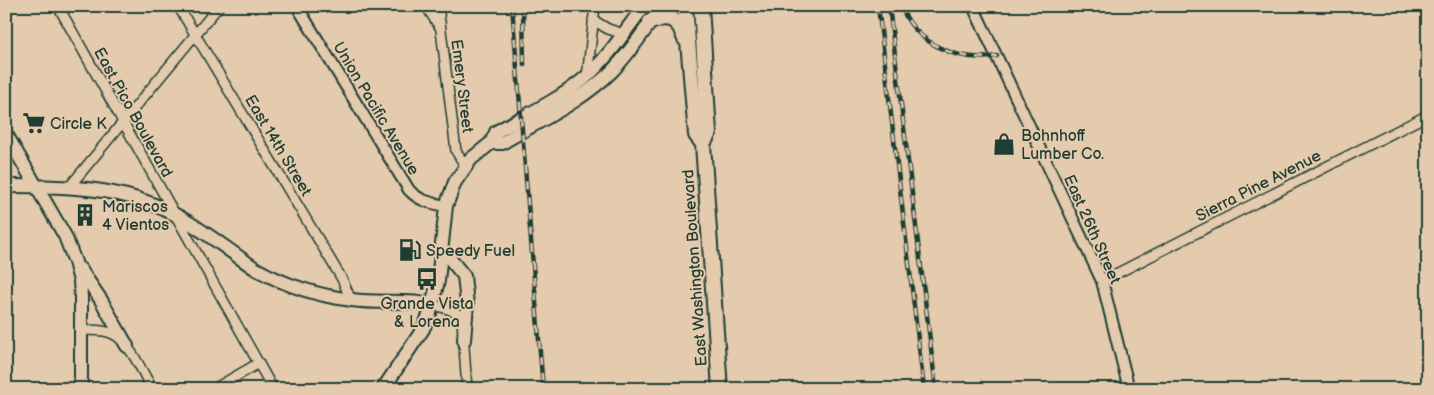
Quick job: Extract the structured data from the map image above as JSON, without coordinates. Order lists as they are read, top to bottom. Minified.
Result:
{"streets":{"main road":["East Washington Boulevard"],"street":["Emery Street","Union Pacific Avenue","East Pico Boulevard","East 14th Street","Sierra Pine Avenue","East 26th Street"]},"crossings":[["Sierra Pine Avenue","East 26th Street"]],"places":{"supermarket":["Circle K"],"shop":["Bohnhoff Lumber Co."],"building":["Mariscos 4 Vientos"],"fuel station":["Speedy Fuel"],"bus stop":["Grande Vista & Lorena"]}}
